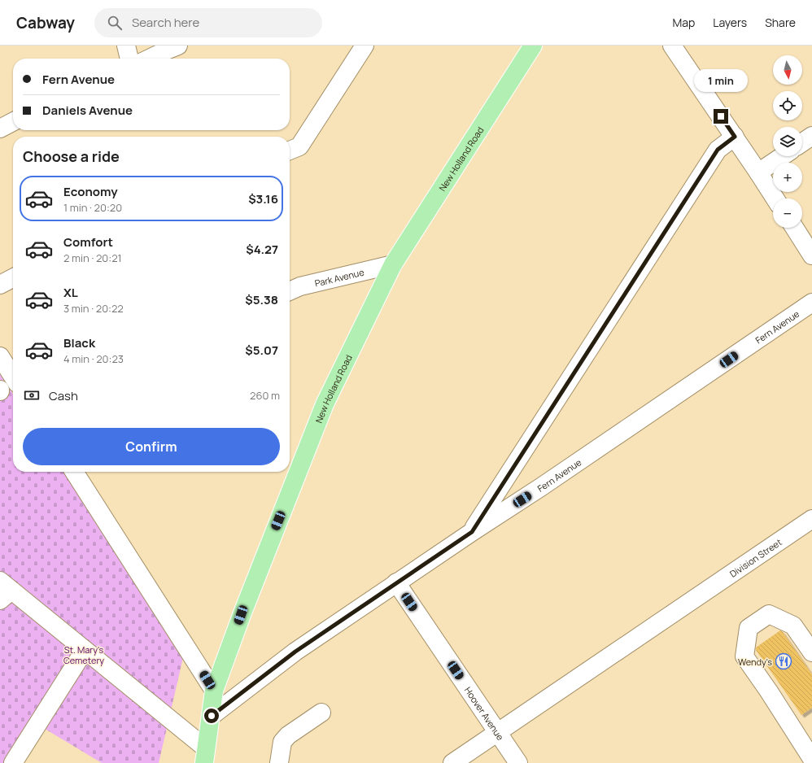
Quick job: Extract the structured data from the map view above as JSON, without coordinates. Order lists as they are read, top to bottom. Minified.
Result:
{"streets":{"main road":["New Holland Road"],"street":["Park Avenue","Fern Avenue","Division Street","Hoover Avenue"]},"crossings":[["New Holland Road","Park Avenue"],["New Holland Road","Fern Avenue"],["Fern Avenue","Hoover Avenue"],["Division Street","Hoover Avenue"]],"parks":["St. Mary's Cemetery"],"places":{"restaurant":["Wendy's"]},"north":"bottom","page":{"header":"Cabway","search":"Search here","nav":["Map","Layers","Share"],"map_buttons":["+","−"],"banner":["Fern Avenue","Daniels Avenue"],"bubble":"1 min","heading":"Choose a ride","list":[{"name":"Economy","note":"1 min · 20:20","value":"$3.16"},{"name":"Comfort","note":"2 min · 20:21","value":"$4.27"},{"name":"XL","note":"3 min · 20:22","value":"$5.38"},{"name":"Black","note":"4 min · 20:23","value":"$5.07"}],"pay":["Cash","260 m"],"buttons":"Confirm"}}
